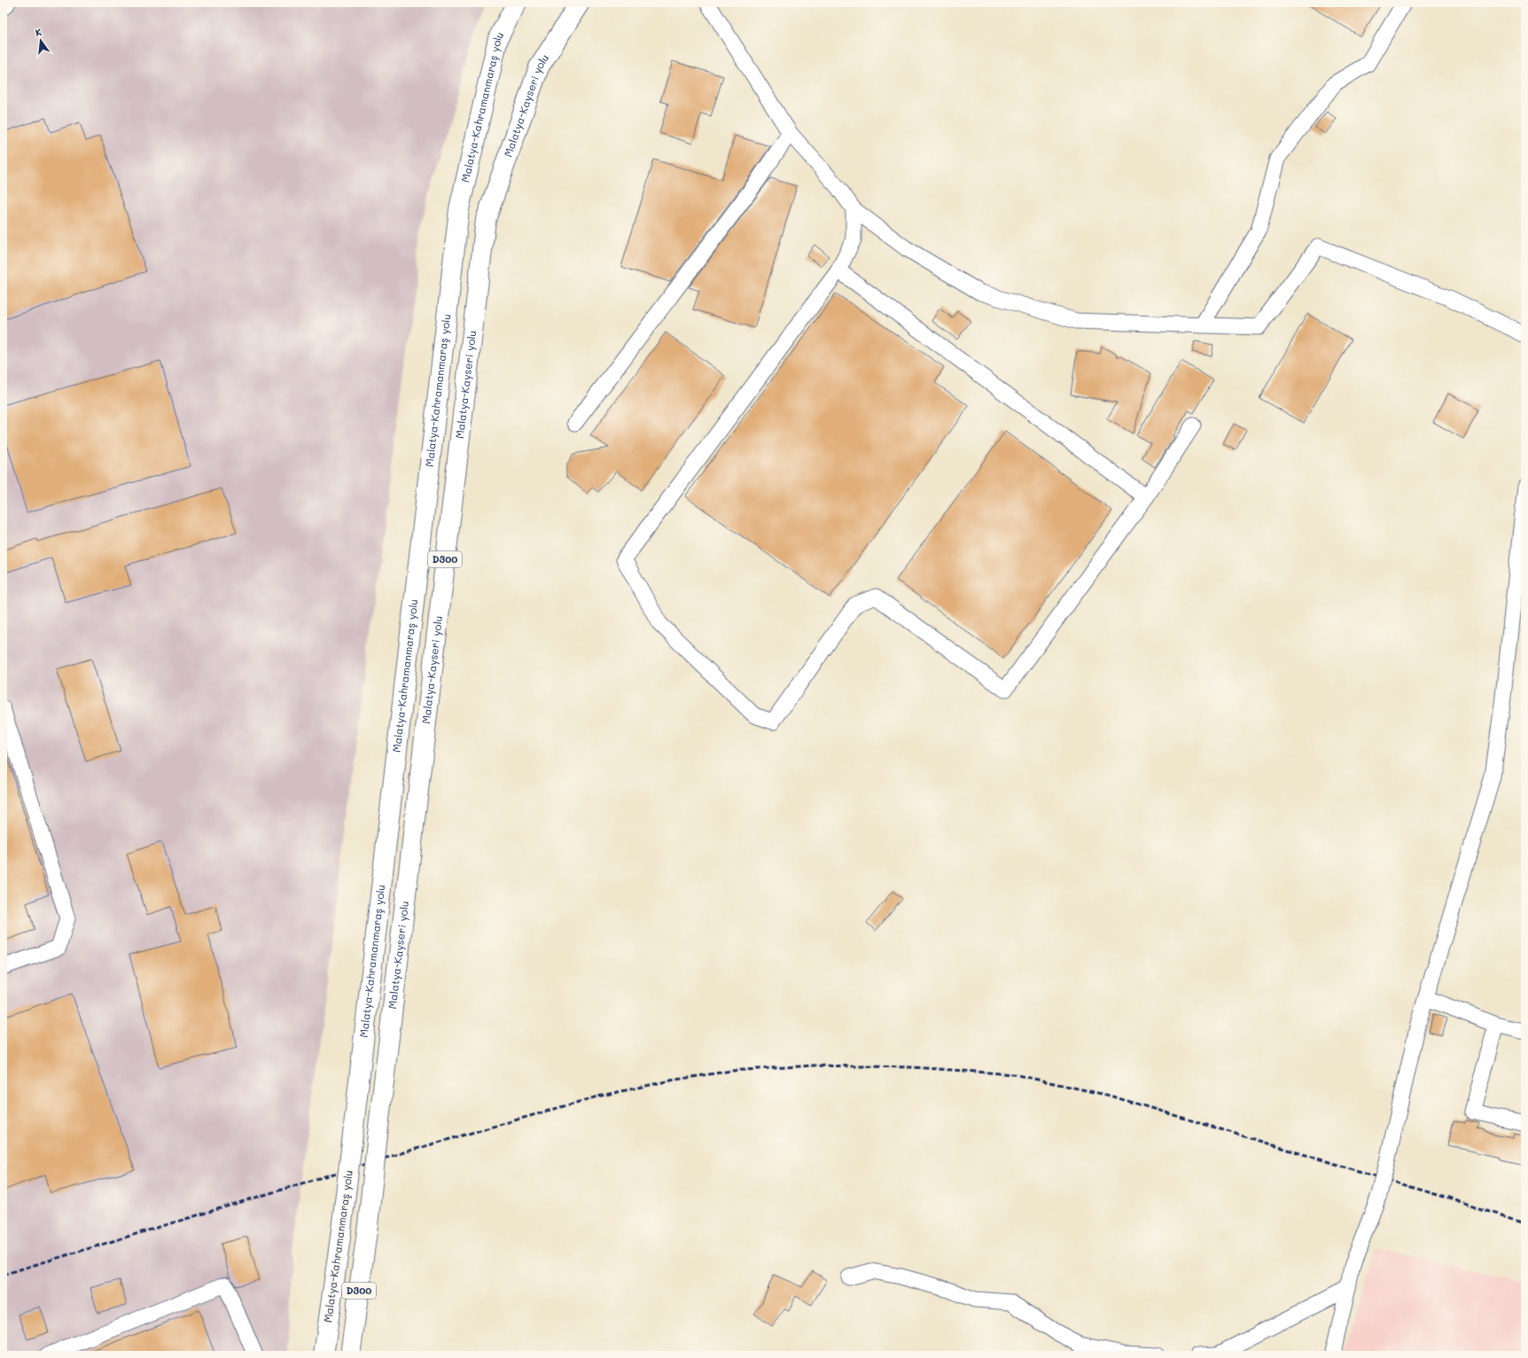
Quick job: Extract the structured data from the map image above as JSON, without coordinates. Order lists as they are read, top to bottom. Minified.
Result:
{"streets":{"main road":["Malatya-Kayseri yolu","Malatya-Kahramanmaraş yolu","D300"]},"north":"top"}
